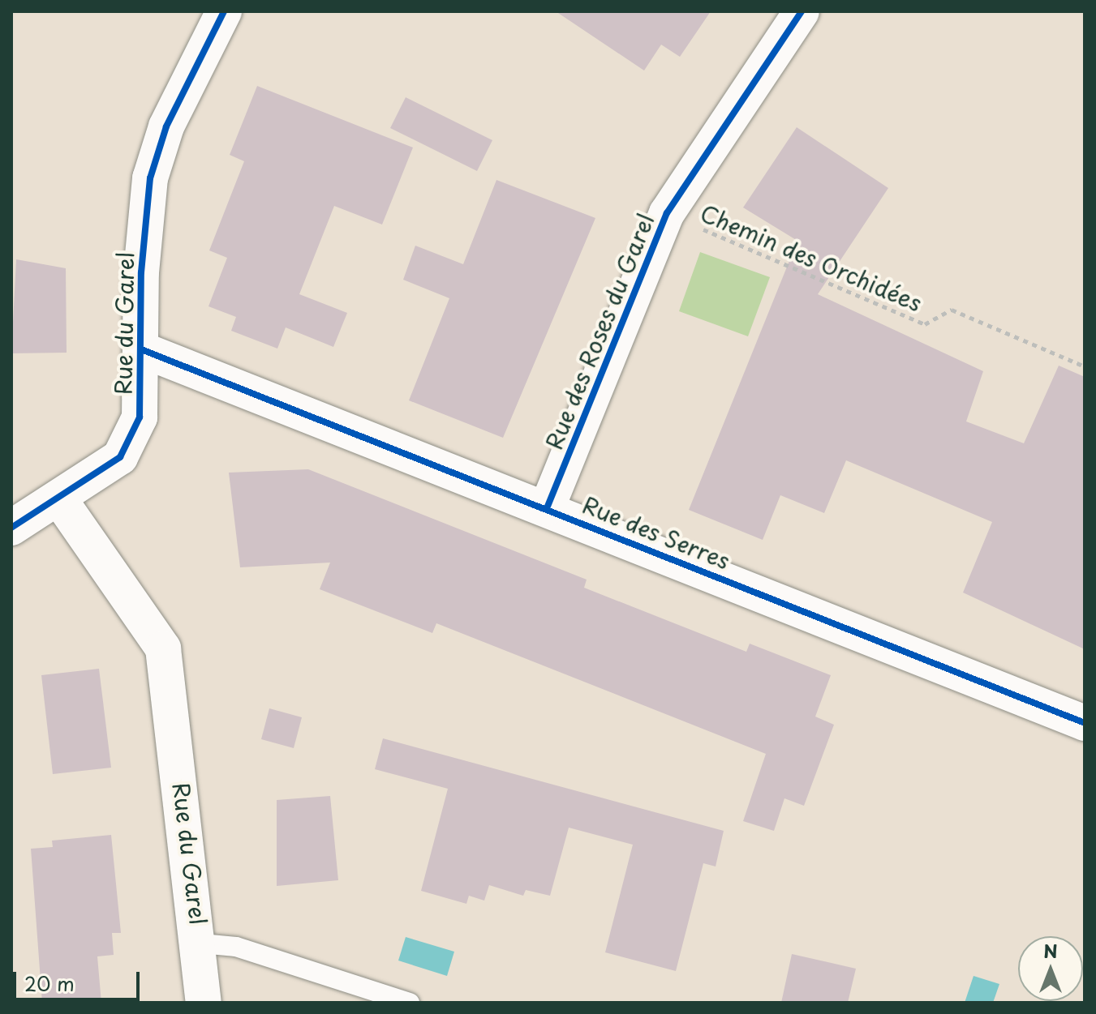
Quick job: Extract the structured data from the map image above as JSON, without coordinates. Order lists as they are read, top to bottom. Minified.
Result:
{"streets":{"street":["Rue du Garel","Rue des Roses du Garel","Rue des Serres"],"path":["Chemin des Orchidées"]},"crossings":[["Chemin des Orchidées","Rue des Roses du Garel"],["Rue du Garel","Rue des Serres"],["Rue des Roses du Garel","Rue des Serres"]],"scale_bar":"20 m","north":"top"}
